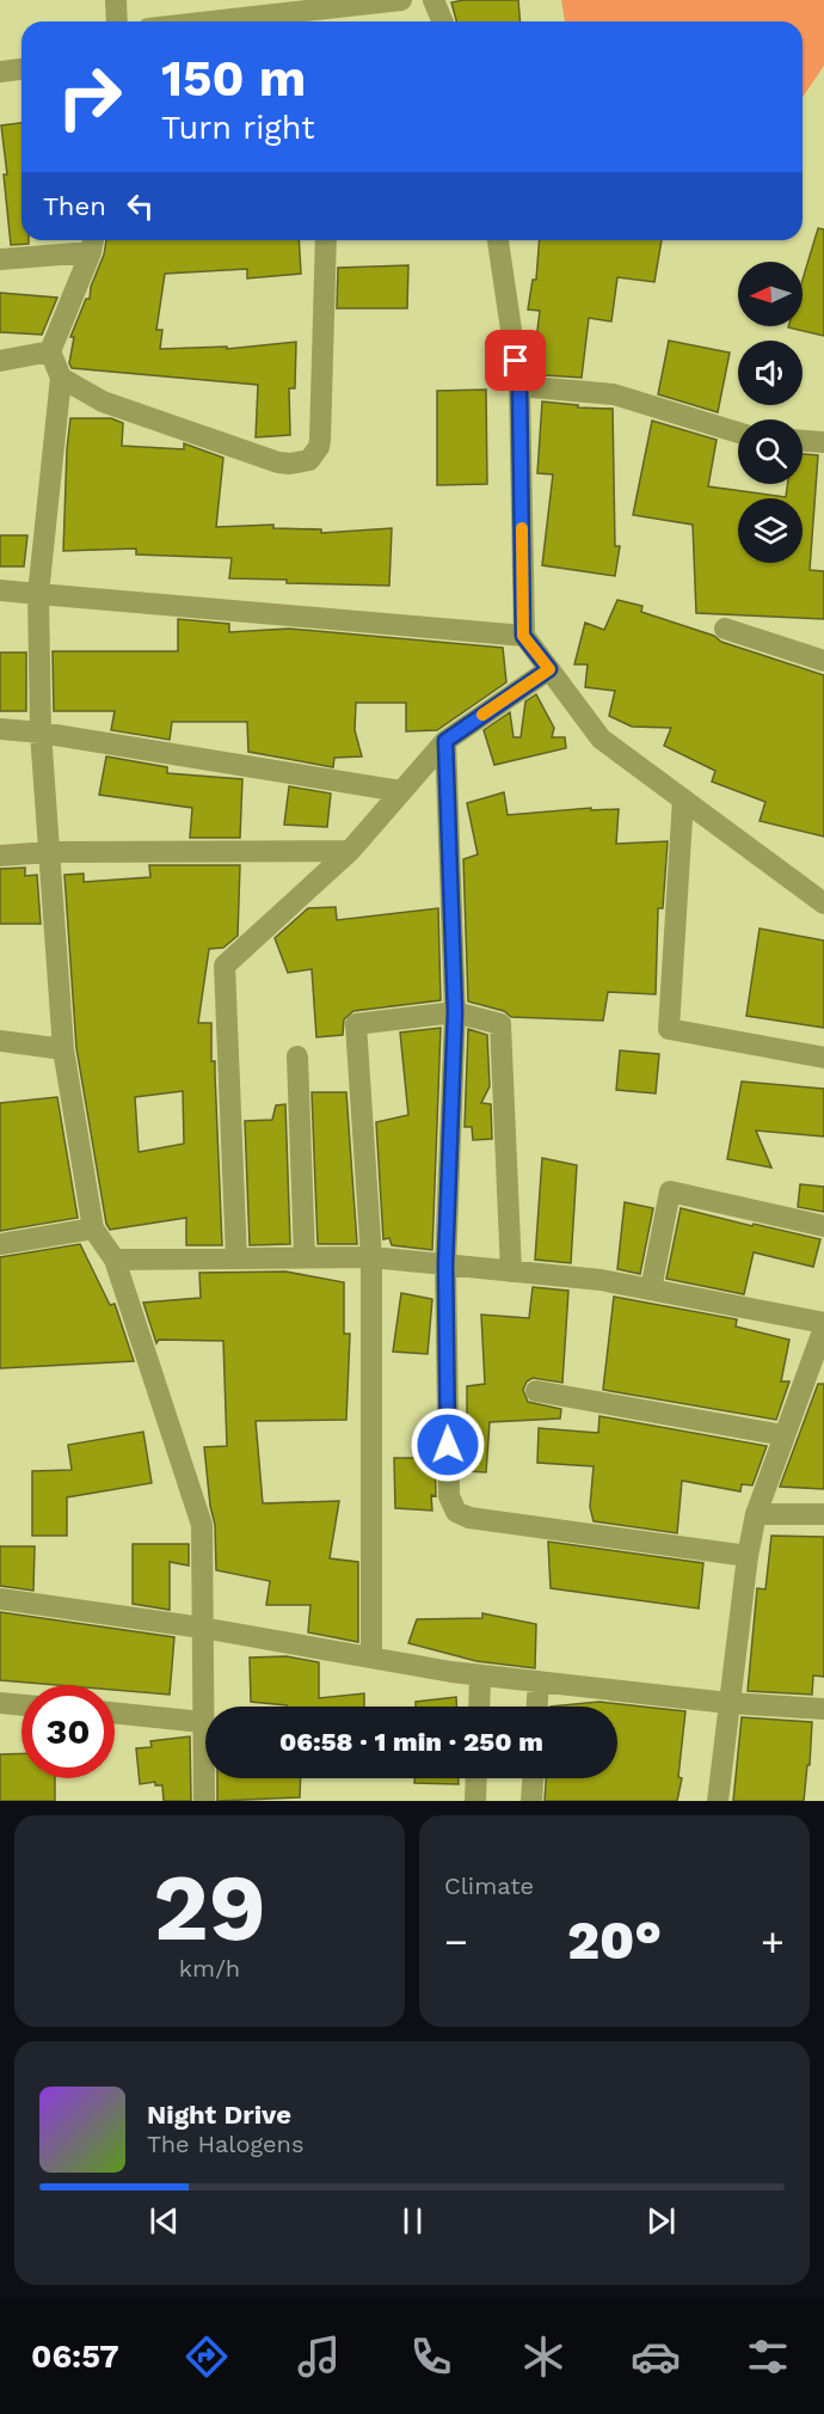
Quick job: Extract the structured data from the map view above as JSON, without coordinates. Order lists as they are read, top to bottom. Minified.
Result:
{"north":"left","page":{"turn":["150 m","Turn right"],"then":"Then","limit":"30","trip":"06:58 · 1 min · 250 m","tile":[["29","km/h"],"Climate"],"heat":["−","20°","+"],"song":["Night Drive","The Halogens"],"tabs":"06:57"}}
